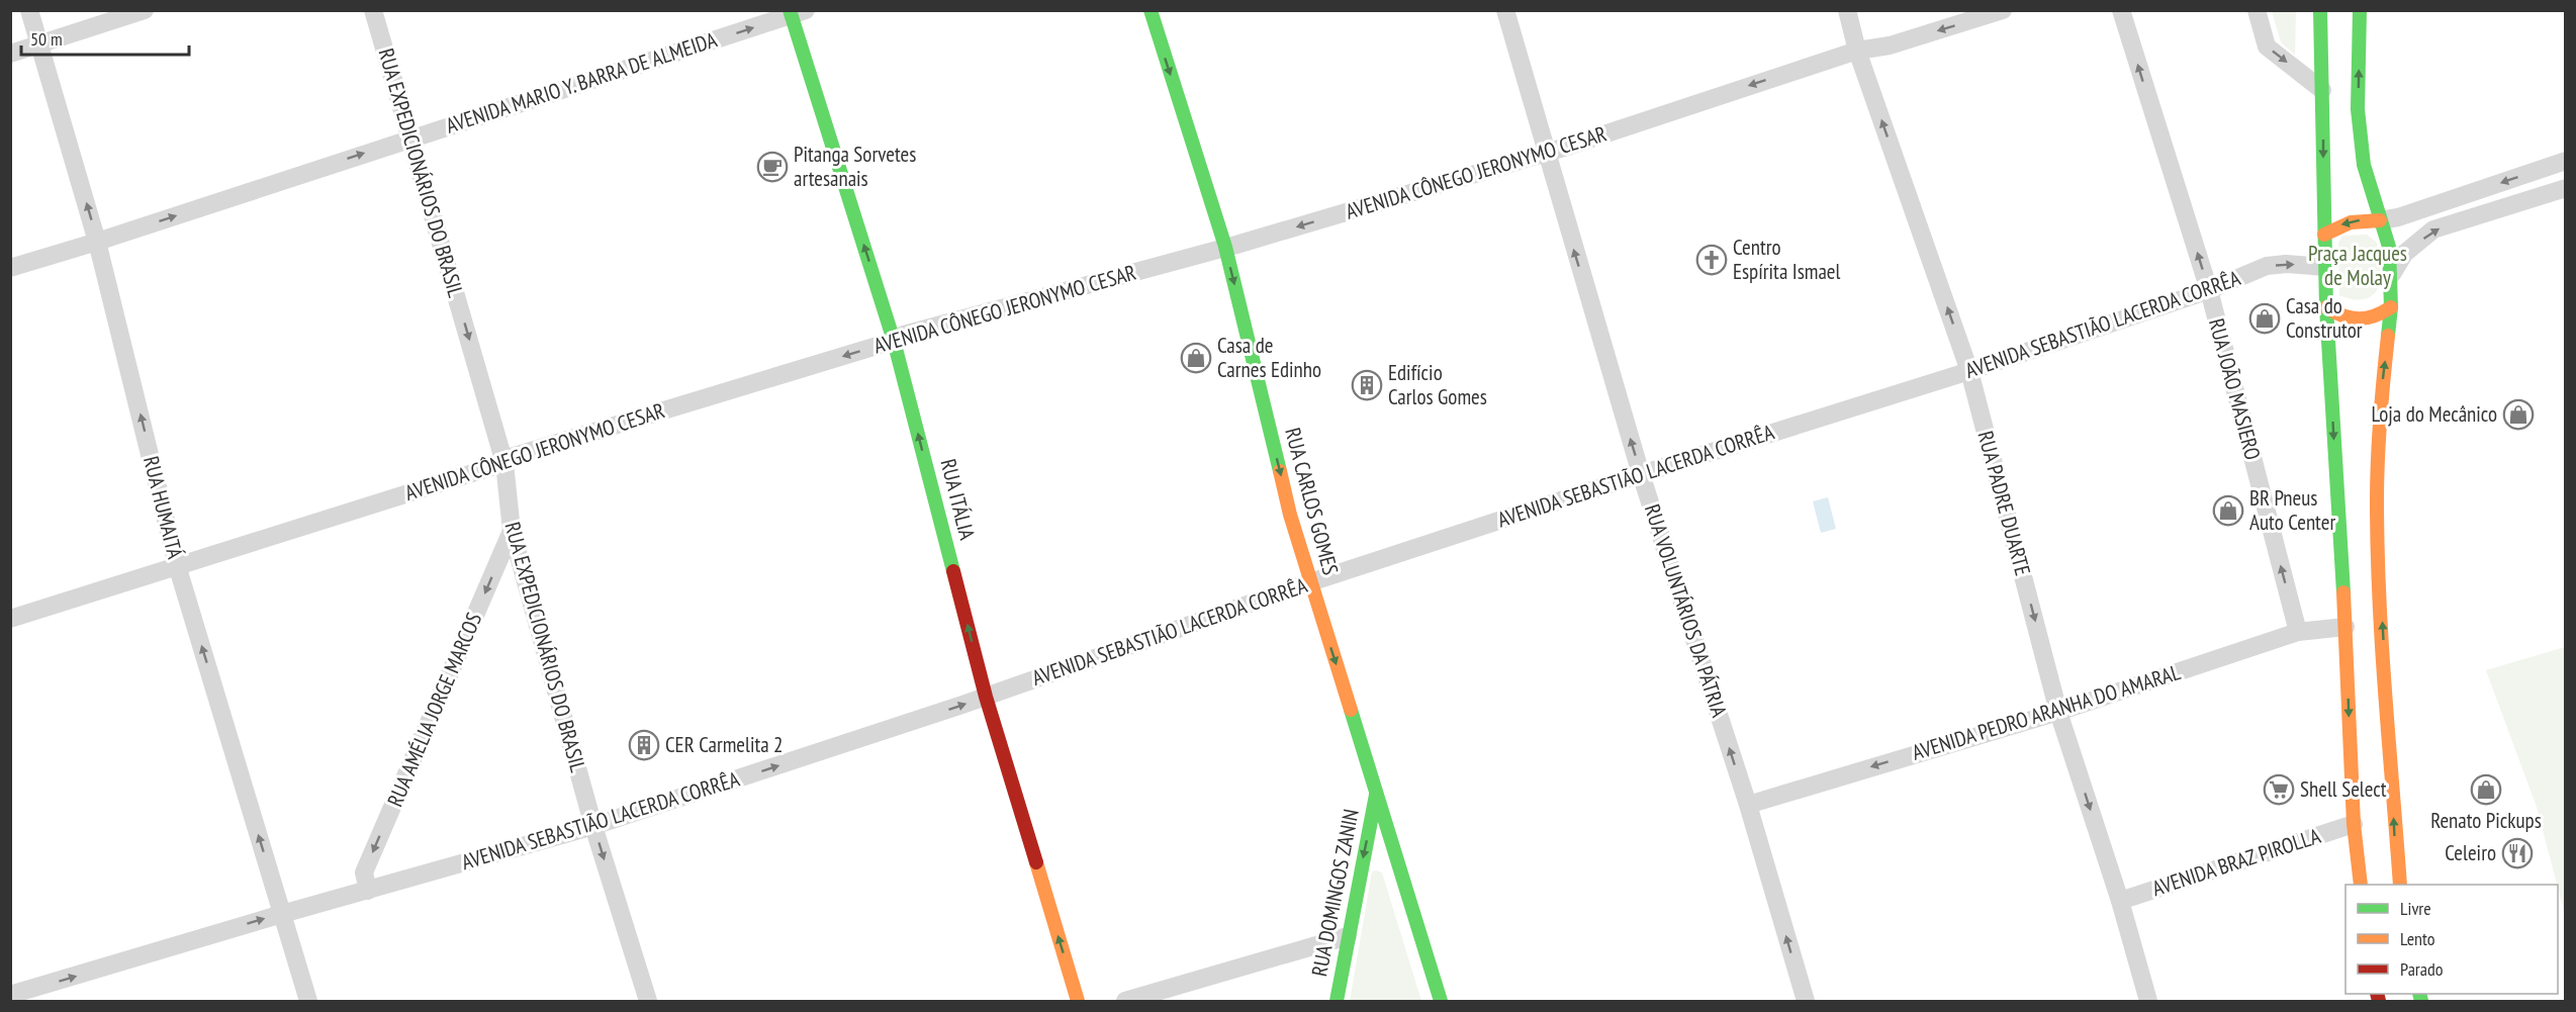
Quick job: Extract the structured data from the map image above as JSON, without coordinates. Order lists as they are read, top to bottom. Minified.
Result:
{"streets":{"street":["AVENIDA MARIO Y. BARRA DE ALMEIDA","RUA EXPEDICIONÁRIOS DO BRASIL","AVENIDA CÔNEGO JERONYMO CESAR","AVENIDA SEBASTIÃO LACERDA CORRÊA","RUA JOÃO MASIERO","RUA ITÁLIA","RUA CARLOS GOMES","RUA PADRE DUARTE","RUA HUMAITÁ","RUA VOLUNTÁRIOS DA PÁTRIA","RUA AMÉLIA JORGE MARCOS","AVENIDA PEDRO ARANHA DO AMARAL","AVENIDA BRAZ PIROLLA","RUA DOMINGOS ZANIN"]},"crossings":[["AVENIDA MARIO Y. BARRA DE ALMEIDA","RUA EXPEDICIONÁRIOS DO BRASIL"],["AVENIDA MARIO Y. BARRA DE ALMEIDA","RUA ITÁLIA"],["AVENIDA MARIO Y. BARRA DE ALMEIDA","RUA HUMAITÁ"],["RUA EXPEDICIONÁRIOS DO BRASIL","AVENIDA CÔNEGO JERONYMO CESAR"],["RUA EXPEDICIONÁRIOS DO BRASIL","AVENIDA SEBASTIÃO LACERDA CORRÊA"],["RUA EXPEDICIONÁRIOS DO BRASIL","RUA AMÉLIA JORGE MARCOS"],["AVENIDA CÔNEGO JERONYMO CESAR","RUA ITÁLIA"],["AVENIDA CÔNEGO JERONYMO CESAR","RUA CARLOS GOMES"],["AVENIDA CÔNEGO JERONYMO CESAR","RUA PADRE DUARTE"],["AVENIDA CÔNEGO JERONYMO CESAR","RUA HUMAITÁ"],["AVENIDA CÔNEGO JERONYMO CESAR","RUA VOLUNTÁRIOS DA PÁTRIA"],["AVENIDA SEBASTIÃO LACERDA CORRÊA","RUA JOÃO MASIERO"],["AVENIDA SEBASTIÃO LACERDA CORRÊA","RUA ITÁLIA"],["AVENIDA SEBASTIÃO LACERDA CORRÊA","RUA CARLOS GOMES"],["AVENIDA SEBASTIÃO LACERDA CORRÊA","RUA PADRE DUARTE"],["AVENIDA SEBASTIÃO LACERDA CORRÊA","RUA HUMAITÁ"],["AVENIDA SEBASTIÃO LACERDA CORRÊA","RUA VOLUNTÁRIOS DA PÁTRIA"],["AVENIDA SEBASTIÃO LACERDA CORRÊA","RUA AMÉLIA JORGE MARCOS"],["RUA JOÃO MASIERO","AVENIDA PEDRO ARANHA DO AMARAL"],["RUA CARLOS GOMES","RUA DOMINGOS ZANIN"],["RUA PADRE DUARTE","AVENIDA PEDRO ARANHA DO AMARAL"],["RUA PADRE DUARTE","AVENIDA BRAZ PIROLLA"],["RUA VOLUNTÁRIOS DA PÁTRIA","AVENIDA PEDRO ARANHA DO AMARAL"]],"one_way":["AVENIDA MARIO Y. BARRA DE ALMEIDA","RUA EXPEDICIONÁRIOS DO BRASIL","AVENIDA CÔNEGO JERONYMO CESAR","RUA ITÁLIA","RUA CARLOS GOMES","RUA HUMAITÁ","RUA VOLUNTÁRIOS DA PÁTRIA","RUA AMÉLIA JORGE MARCOS","AVENIDA PEDRO ARANHA DO AMARAL","RUA DOMINGOS ZANIN"],"parks":["Praça Jacques de Molay"],"places":{"cafe":["Pitanga Sorvetes artesanais"],"church":["Centro Espírita Ismael"],"shop":["Casa do Construtor","Casa de Carnes Edinho","Loja do Mecânico","BR Pneus Auto Center","Renato Pickups"],"building":["Edifício Carlos Gomes","CER Carmelita 2"],"supermarket":["Shell Select"],"restaurant":["Celeiro"]},"legend":["Livre","Lento","Parado"],"scale_bar":"50 m"}
